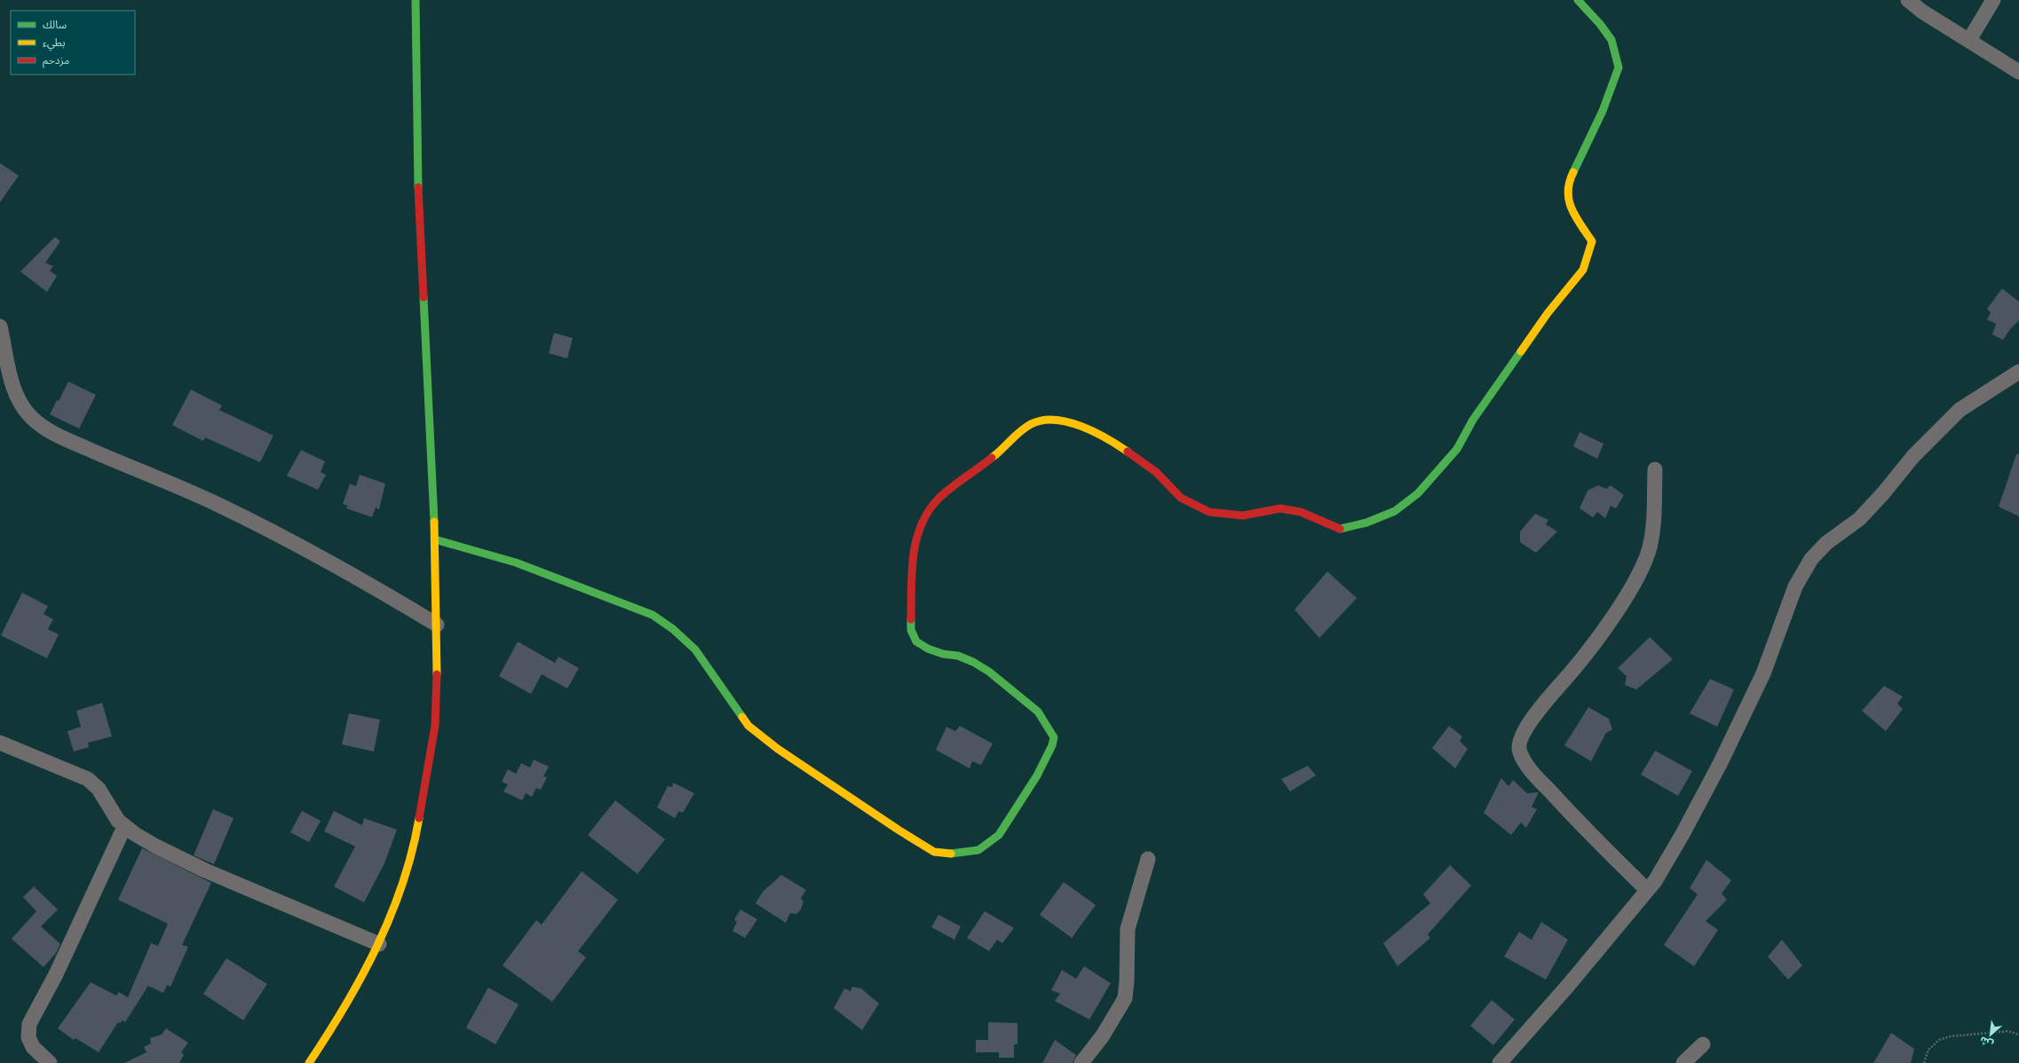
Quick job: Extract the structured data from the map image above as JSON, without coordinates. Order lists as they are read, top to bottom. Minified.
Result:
{"legend":["سالك","بطيء","مزدحم"],"north":"bottom left"}
